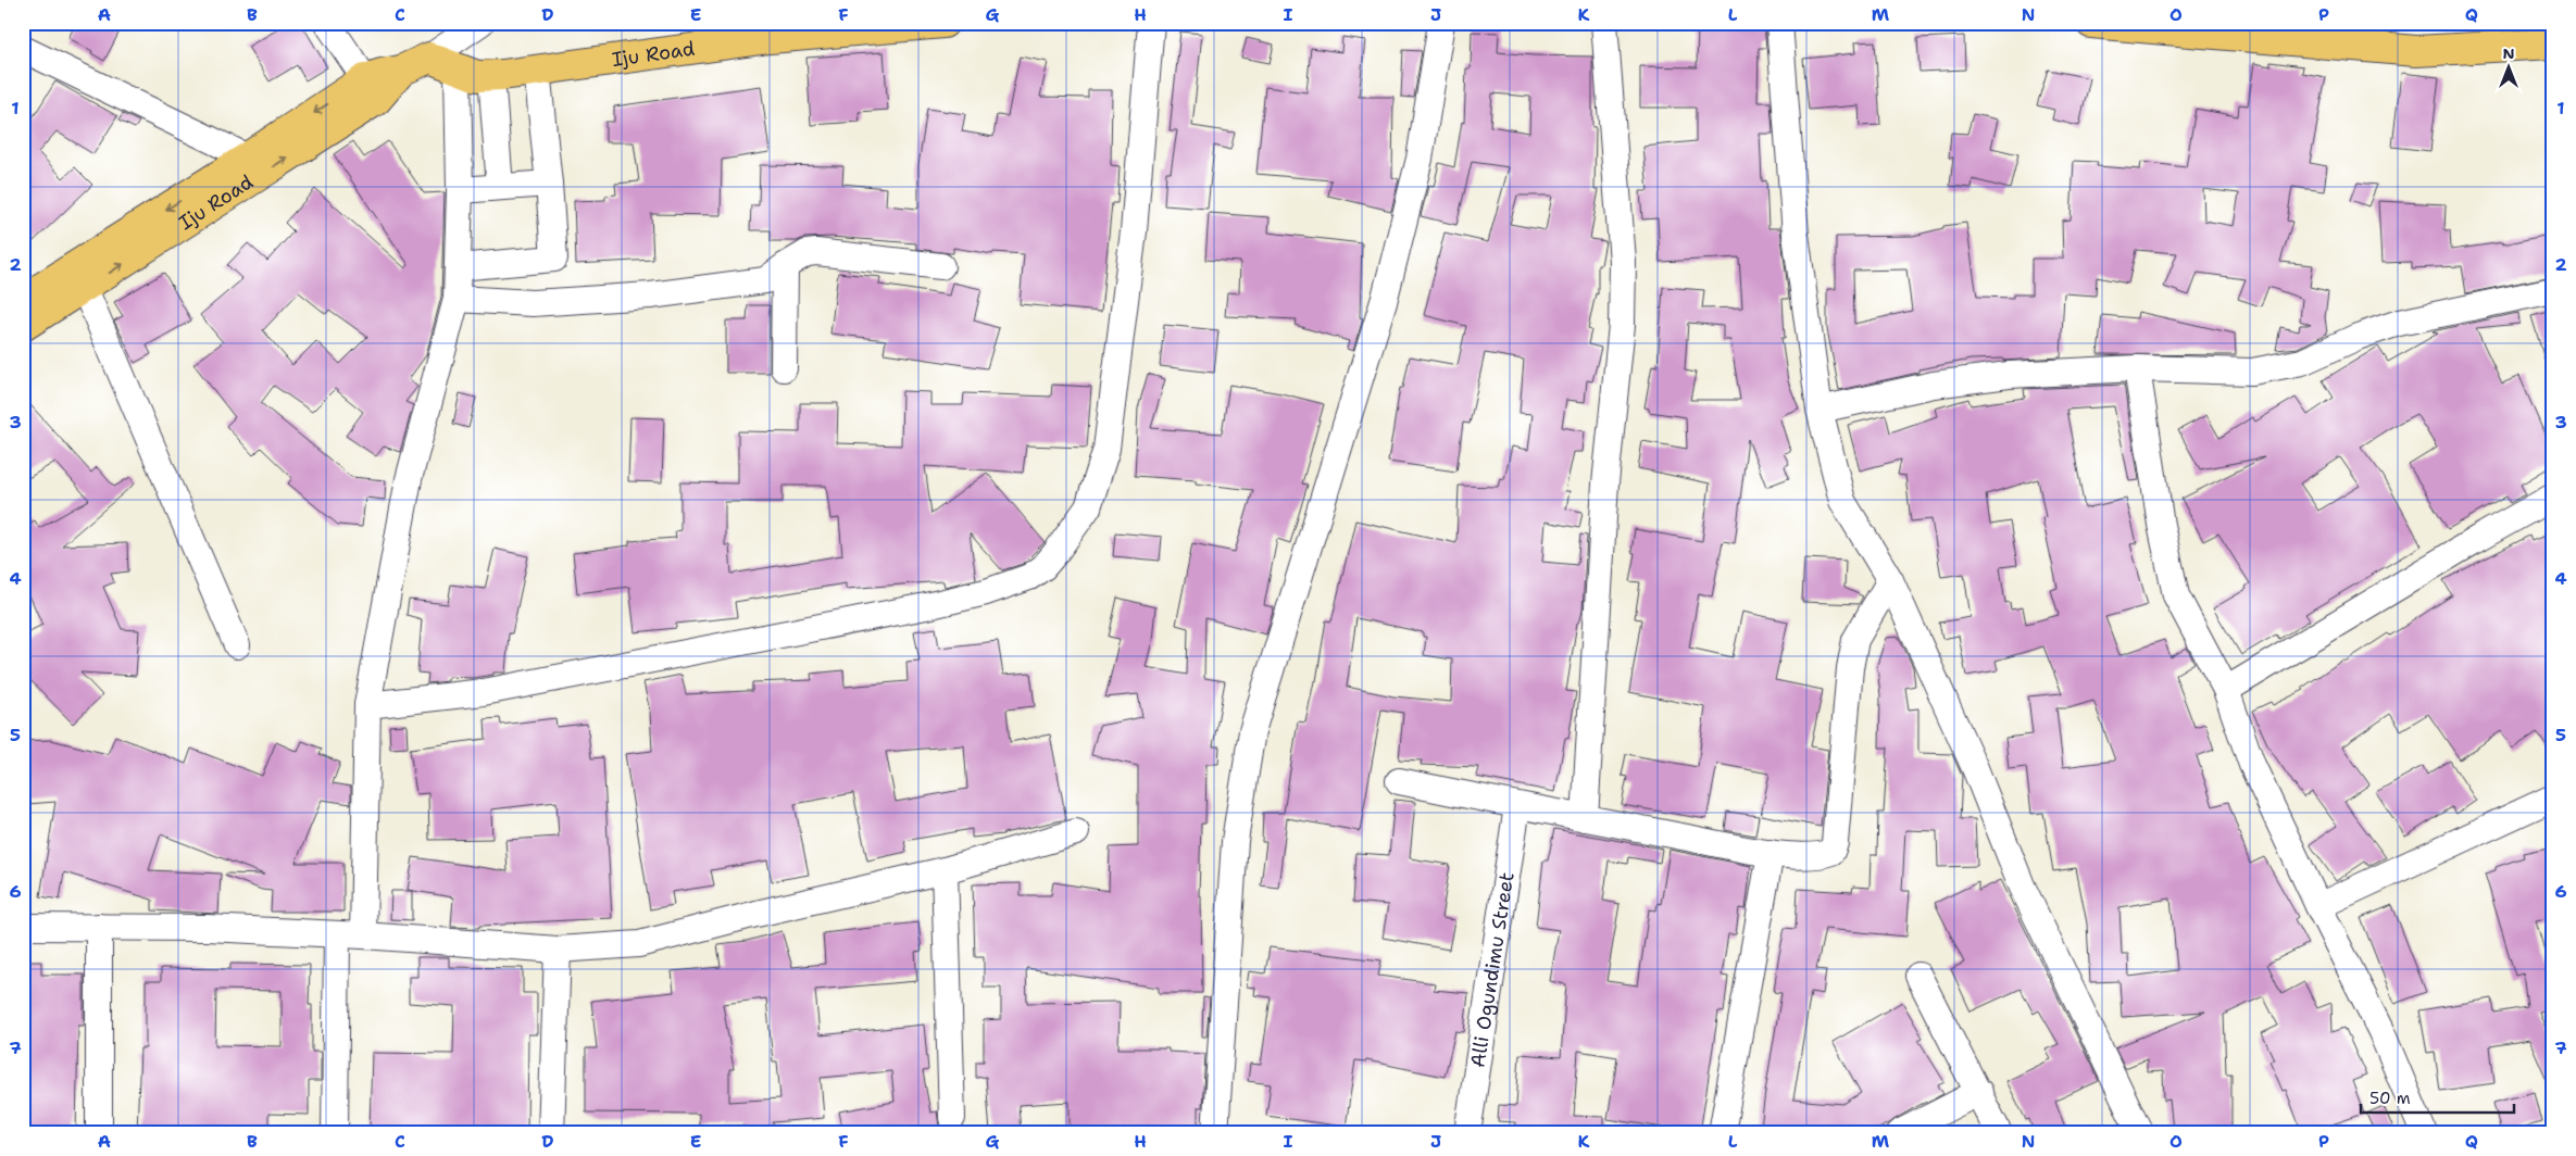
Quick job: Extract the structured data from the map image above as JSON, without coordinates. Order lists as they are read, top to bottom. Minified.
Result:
{"streets":{"main road":["Iju Road"],"street":["Alli Ogundimu Street"]},"scale_bar":"50 m","north":"top","grid":{"columns":["A","B","C","D","E","F","G","H","I","J","K","L","M","N","O","P","Q"],"rows":["1","2","3","4","5","6","7"]}}
